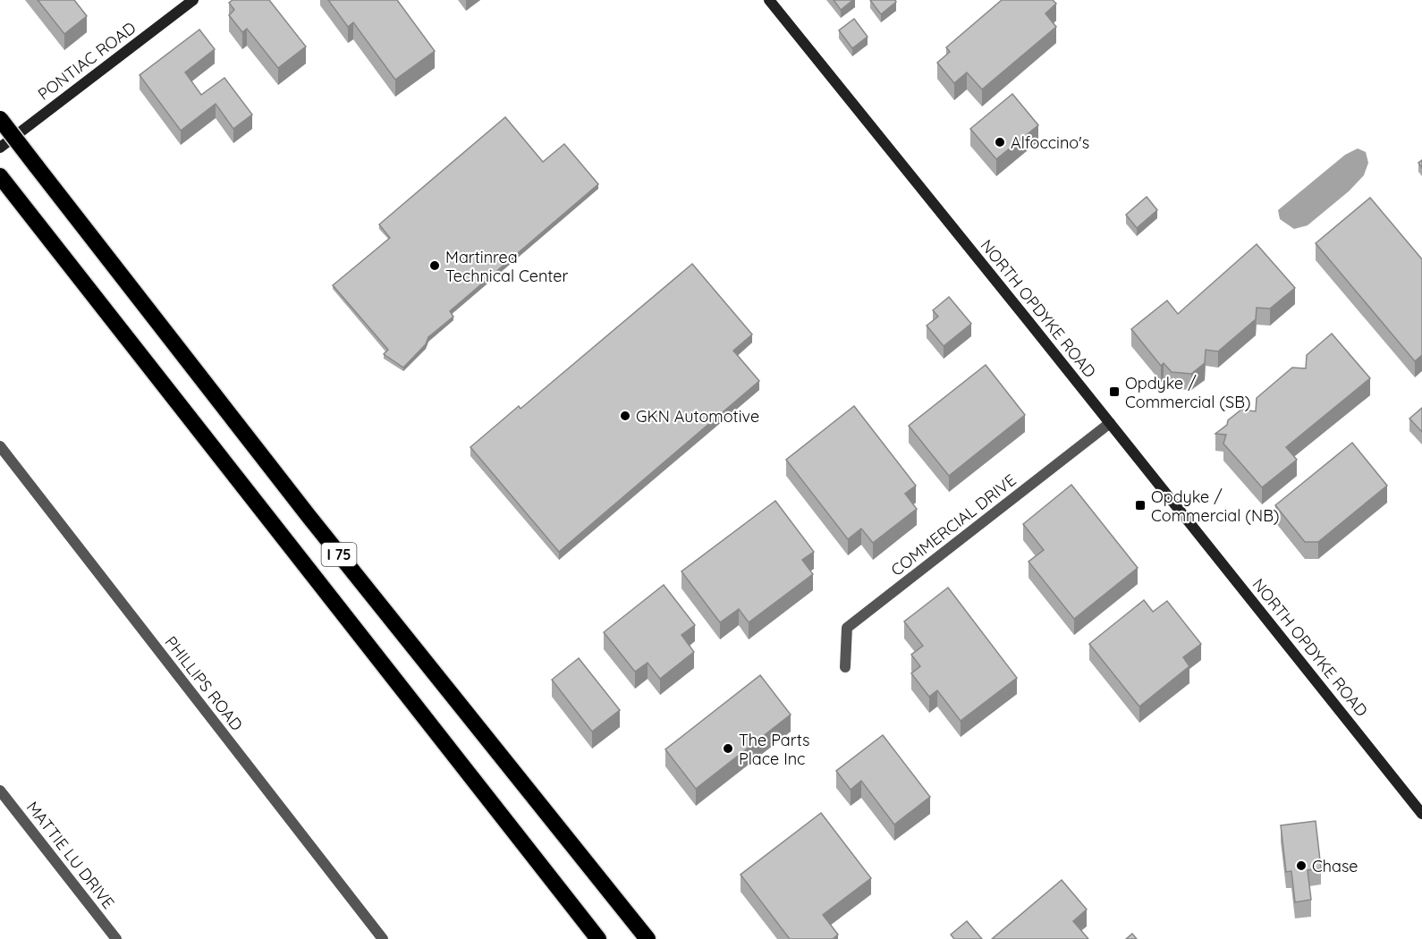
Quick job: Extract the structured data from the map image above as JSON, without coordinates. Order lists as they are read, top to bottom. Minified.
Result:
{"streets":{"highway":["I 75"],"main road":["PONTIAC ROAD","NORTH OPDYKE ROAD"],"street":["COMMERCIAL DRIVE","PHILLIPS ROAD","MATTIE LU DRIVE"]},"crossings":[["NORTH OPDYKE ROAD","COMMERCIAL DRIVE"]],"places":{"other":["Alfoccino's","Martinrea Technical Center","GKN Automotive","The Parts Place Inc","Chase"],"transit":["Opdyke / Commercial (SB)","Opdyke / Commercial (NB)"]}}
